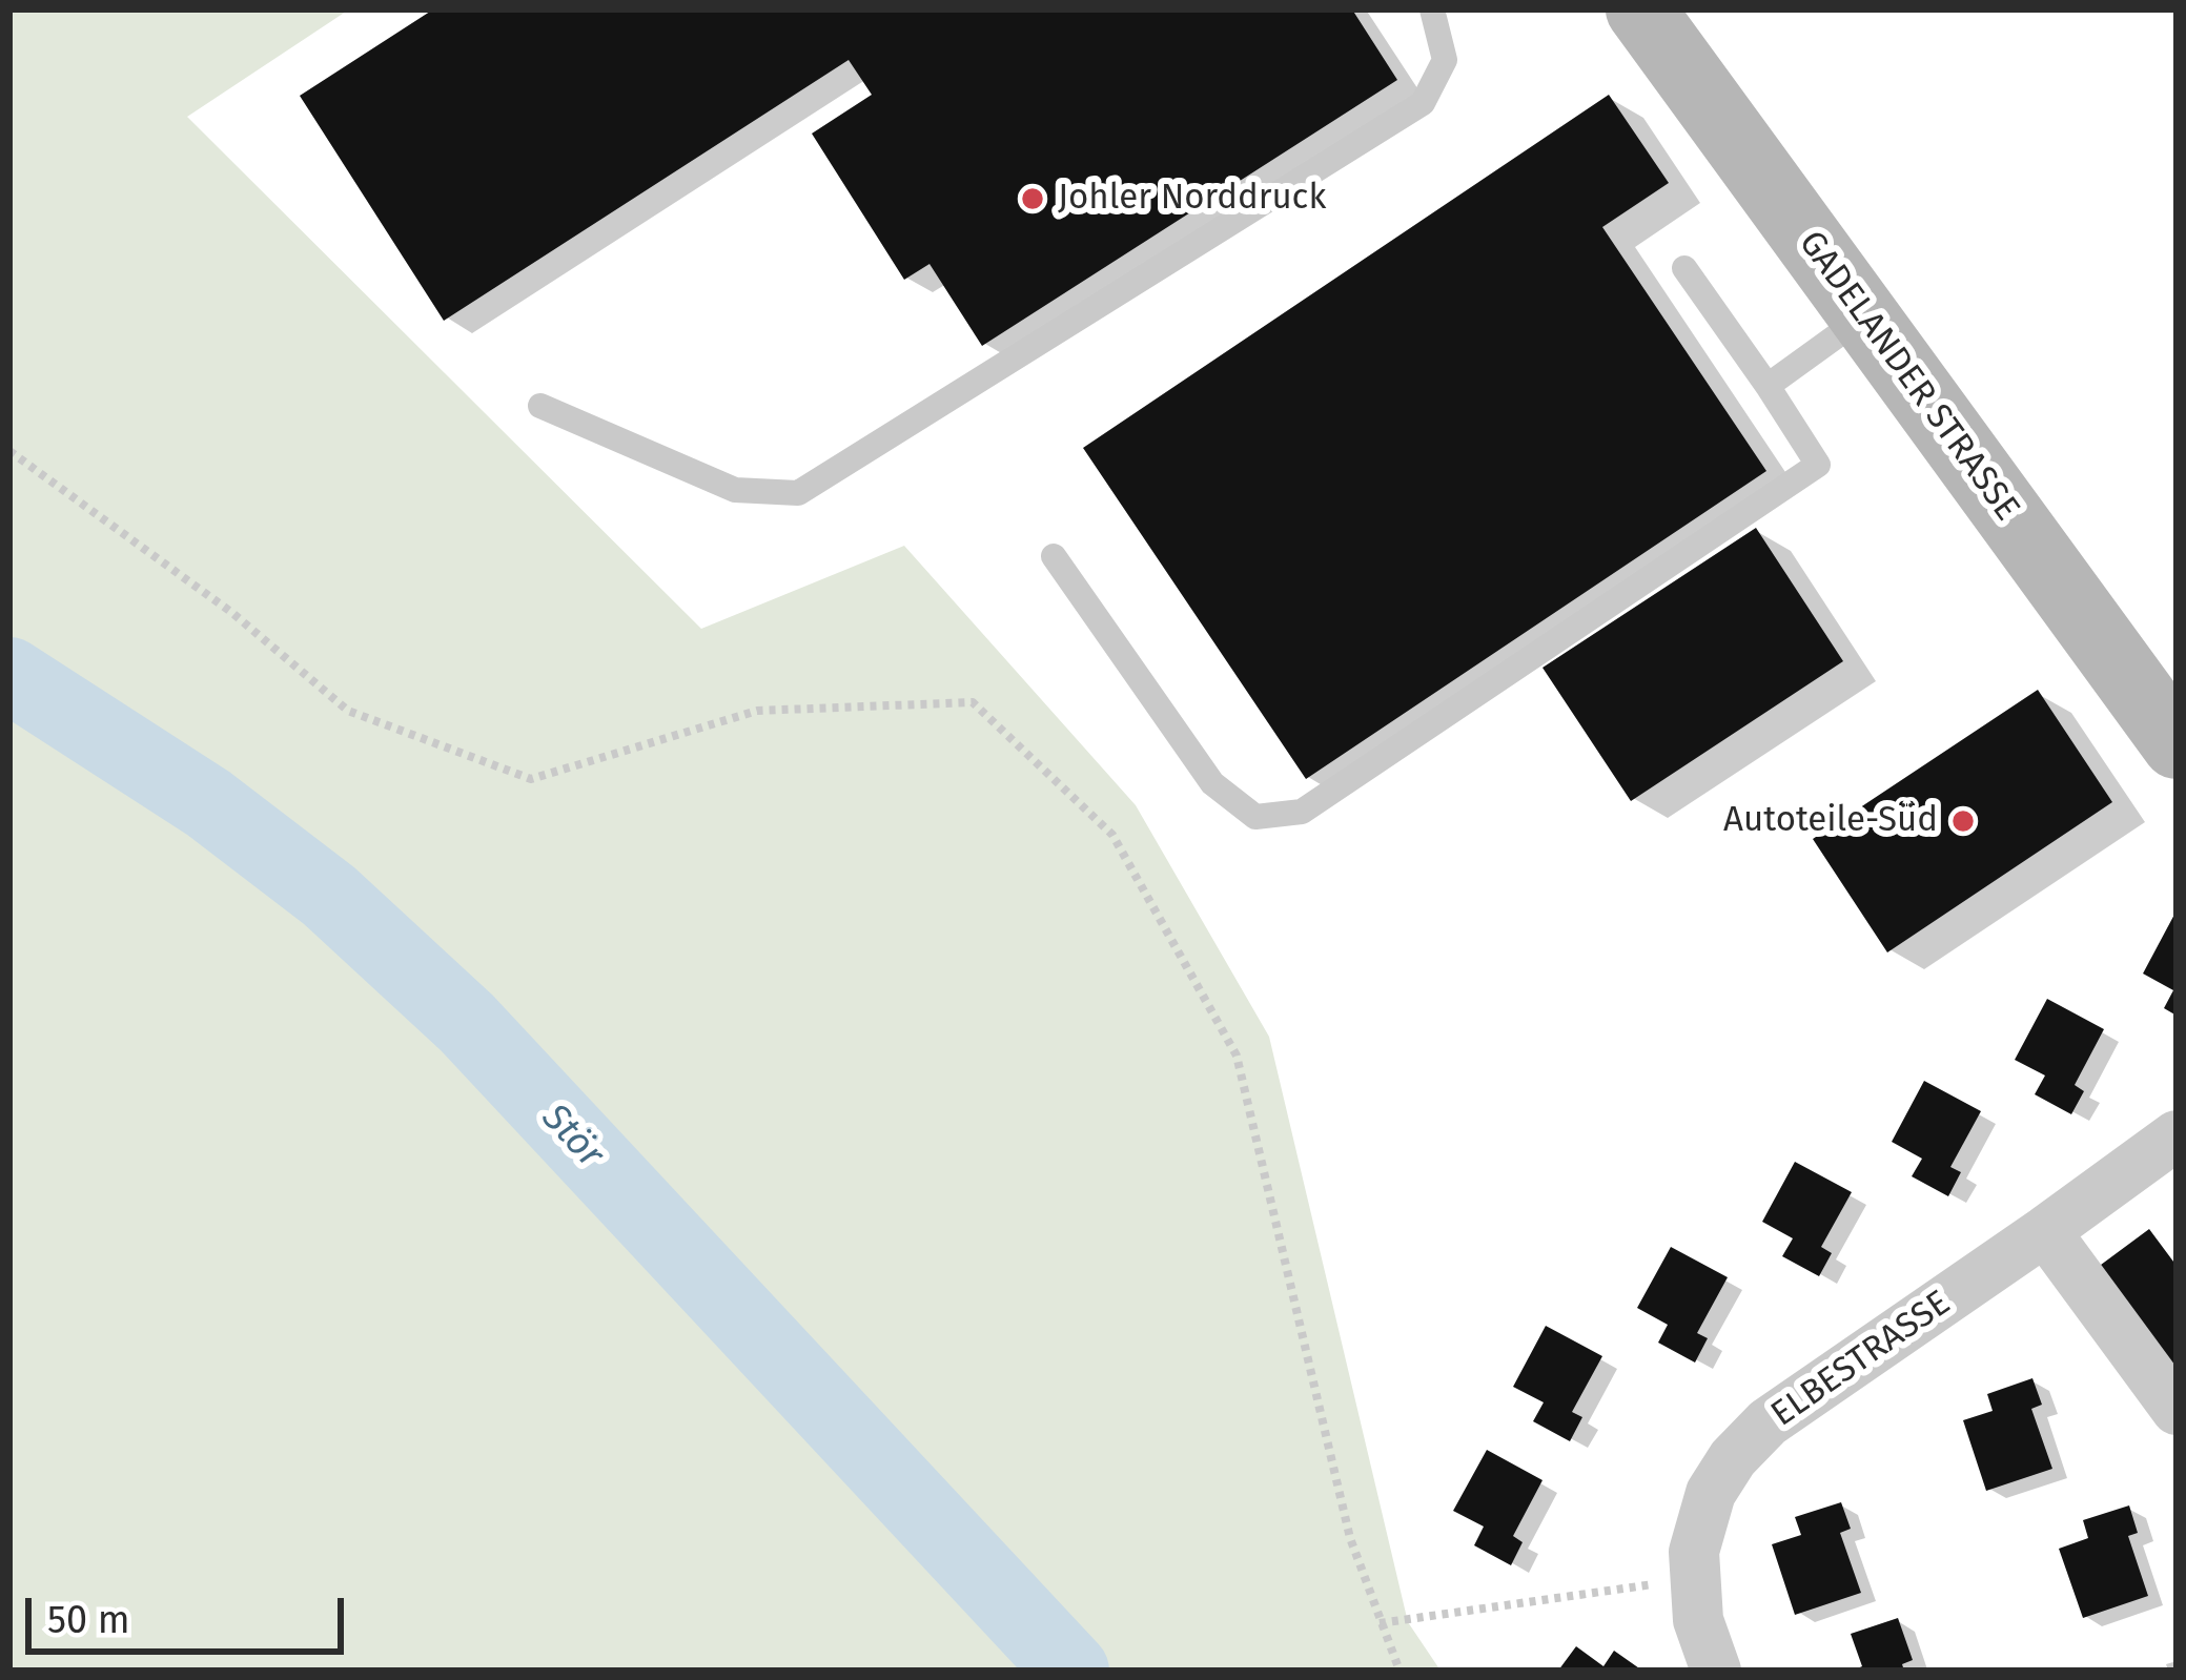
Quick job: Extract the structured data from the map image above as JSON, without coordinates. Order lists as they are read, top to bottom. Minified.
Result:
{"streets":{"street":["GADELANDER STRASSE","ELBESTRASSE"]},"water":["Stör"],"places":["Johler Norddruck","Autoteile-Süd"],"scale_bar":"50 m"}
